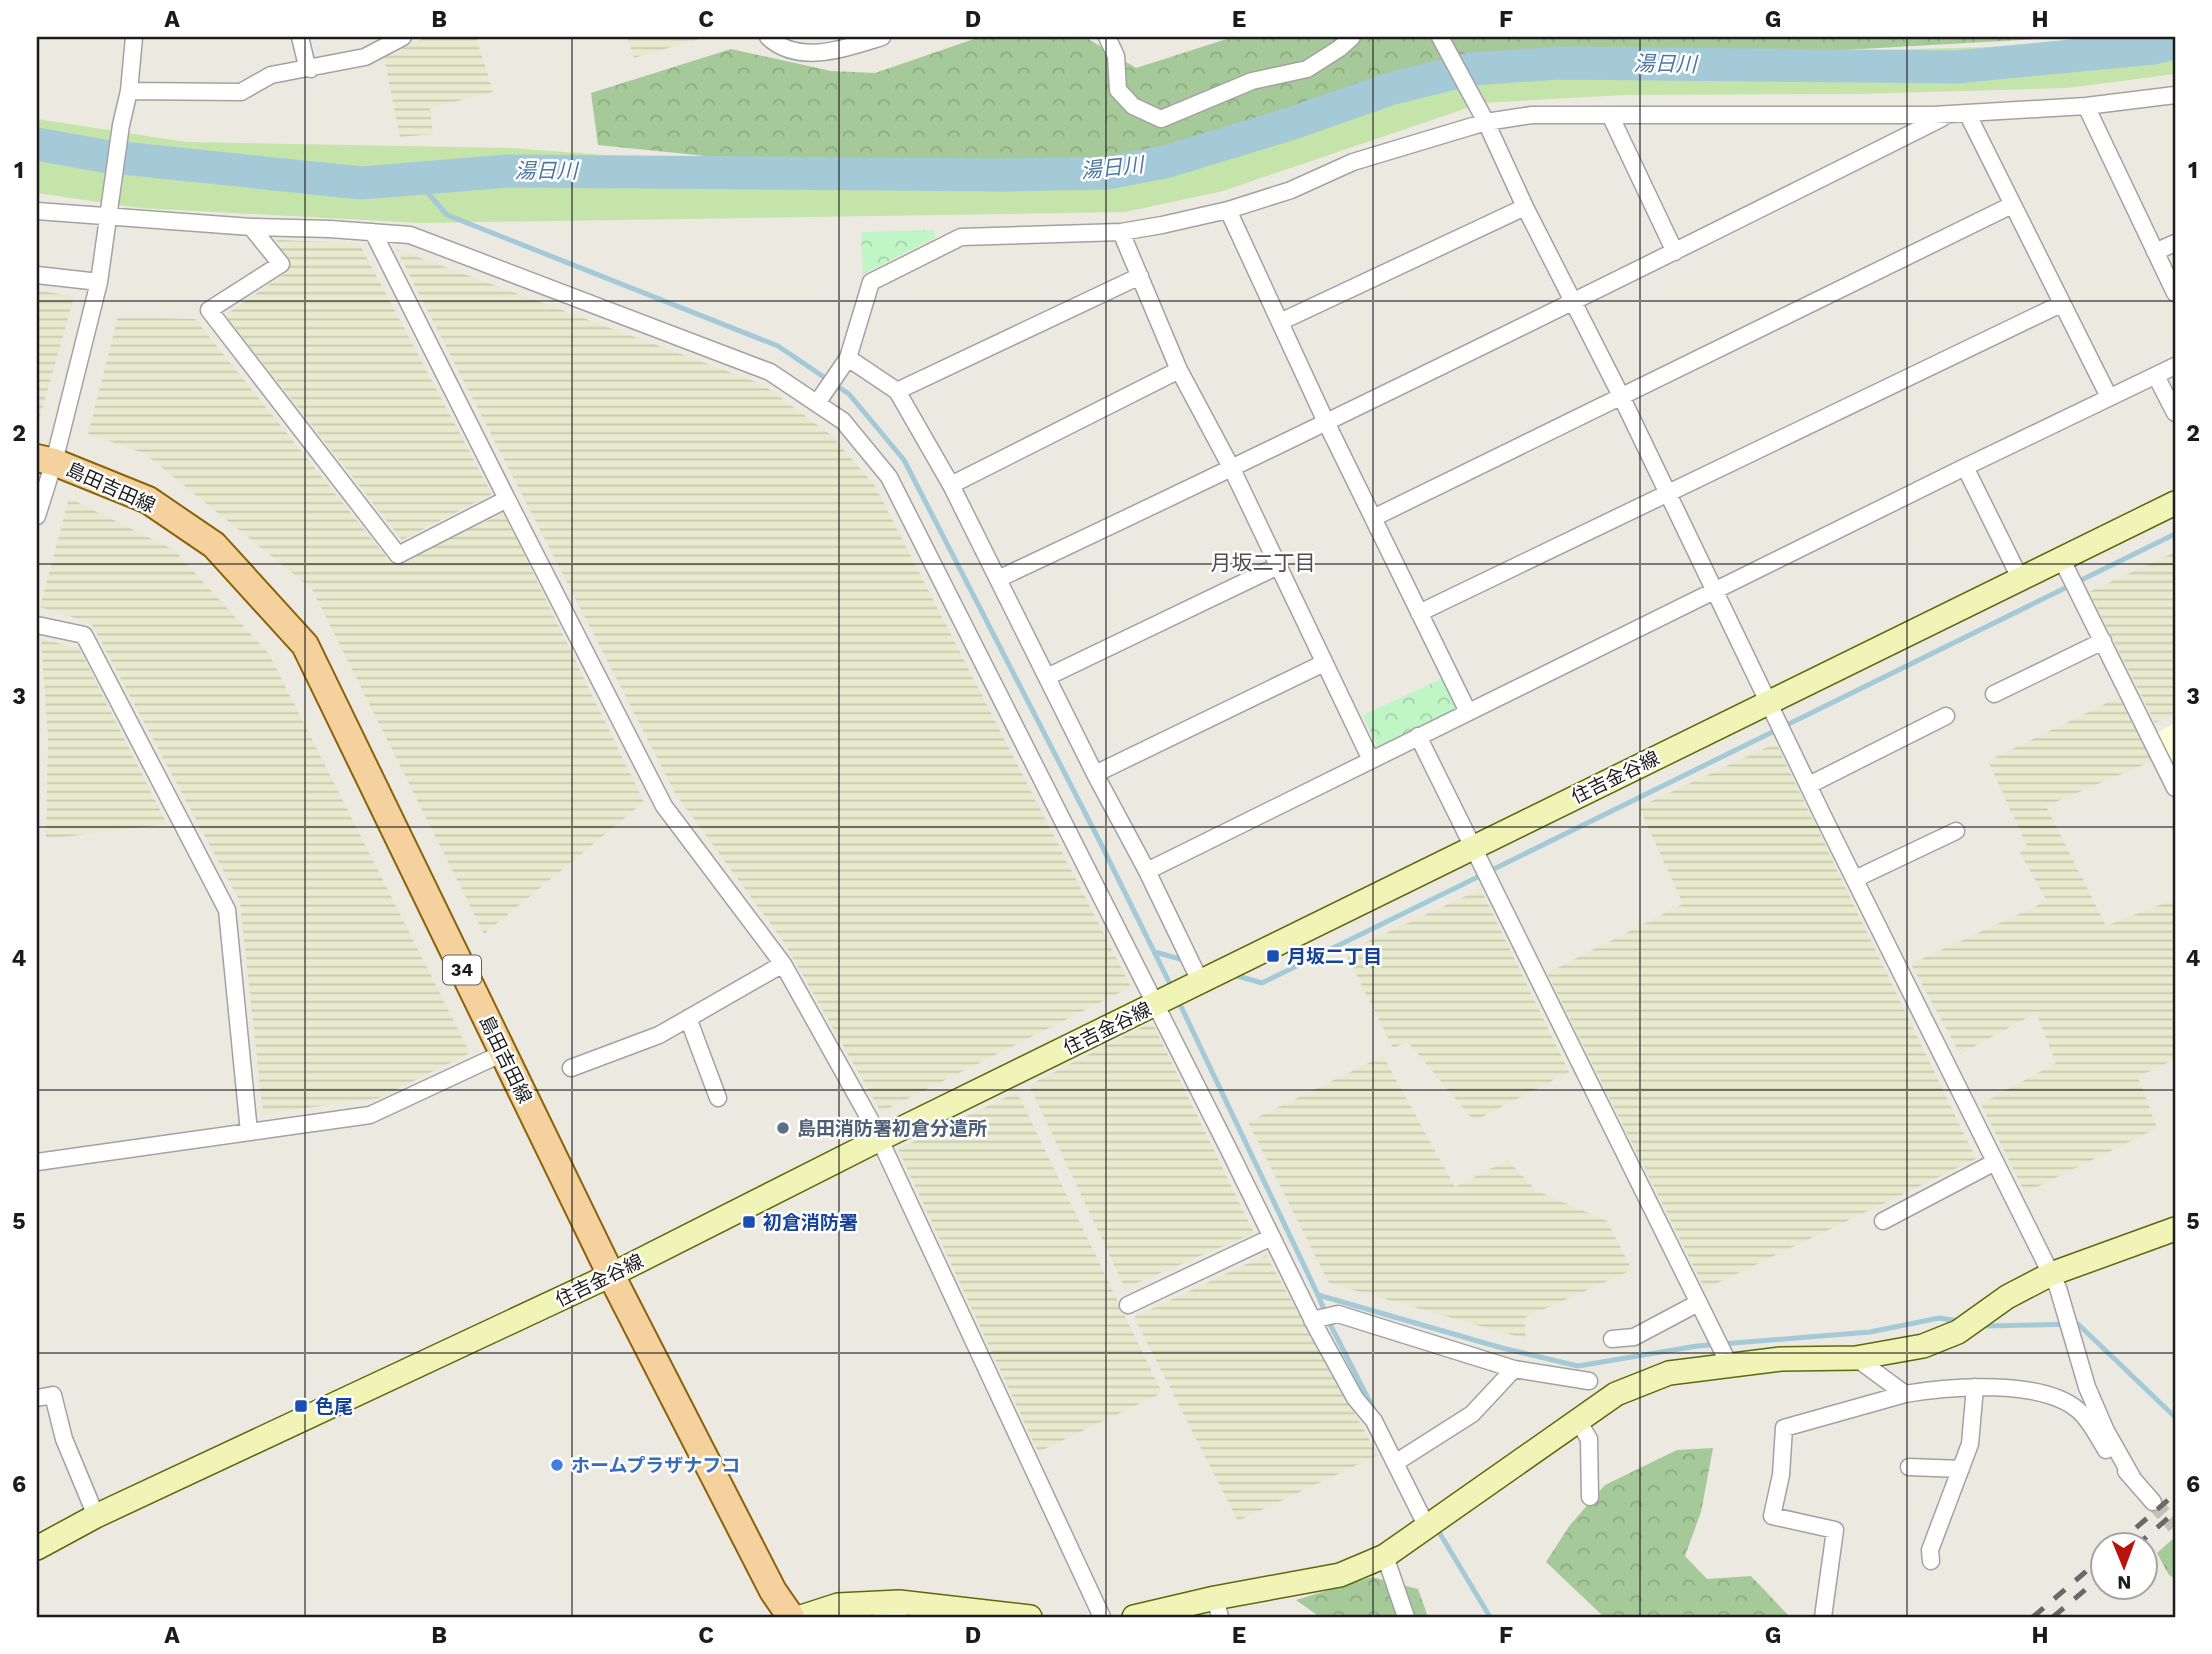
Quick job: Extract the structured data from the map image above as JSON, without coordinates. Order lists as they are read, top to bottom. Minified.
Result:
{"streets":{"main road":["島田吉田線","住吉金谷線","34"]},"crossings":[["島田吉田線","住吉金谷線"]],"districts":["月坂二丁目"],"water":["湯日川"],"places":{"transit":["月坂二丁目","初倉消防署","色尾"],"other":["島田消防署初倉分遣所","ホームプラザナフコ"]},"north":"bottom","grid":{"columns":["A","B","C","D","E","F","G","H"],"rows":["1","2","3","4","5","6"]}}
